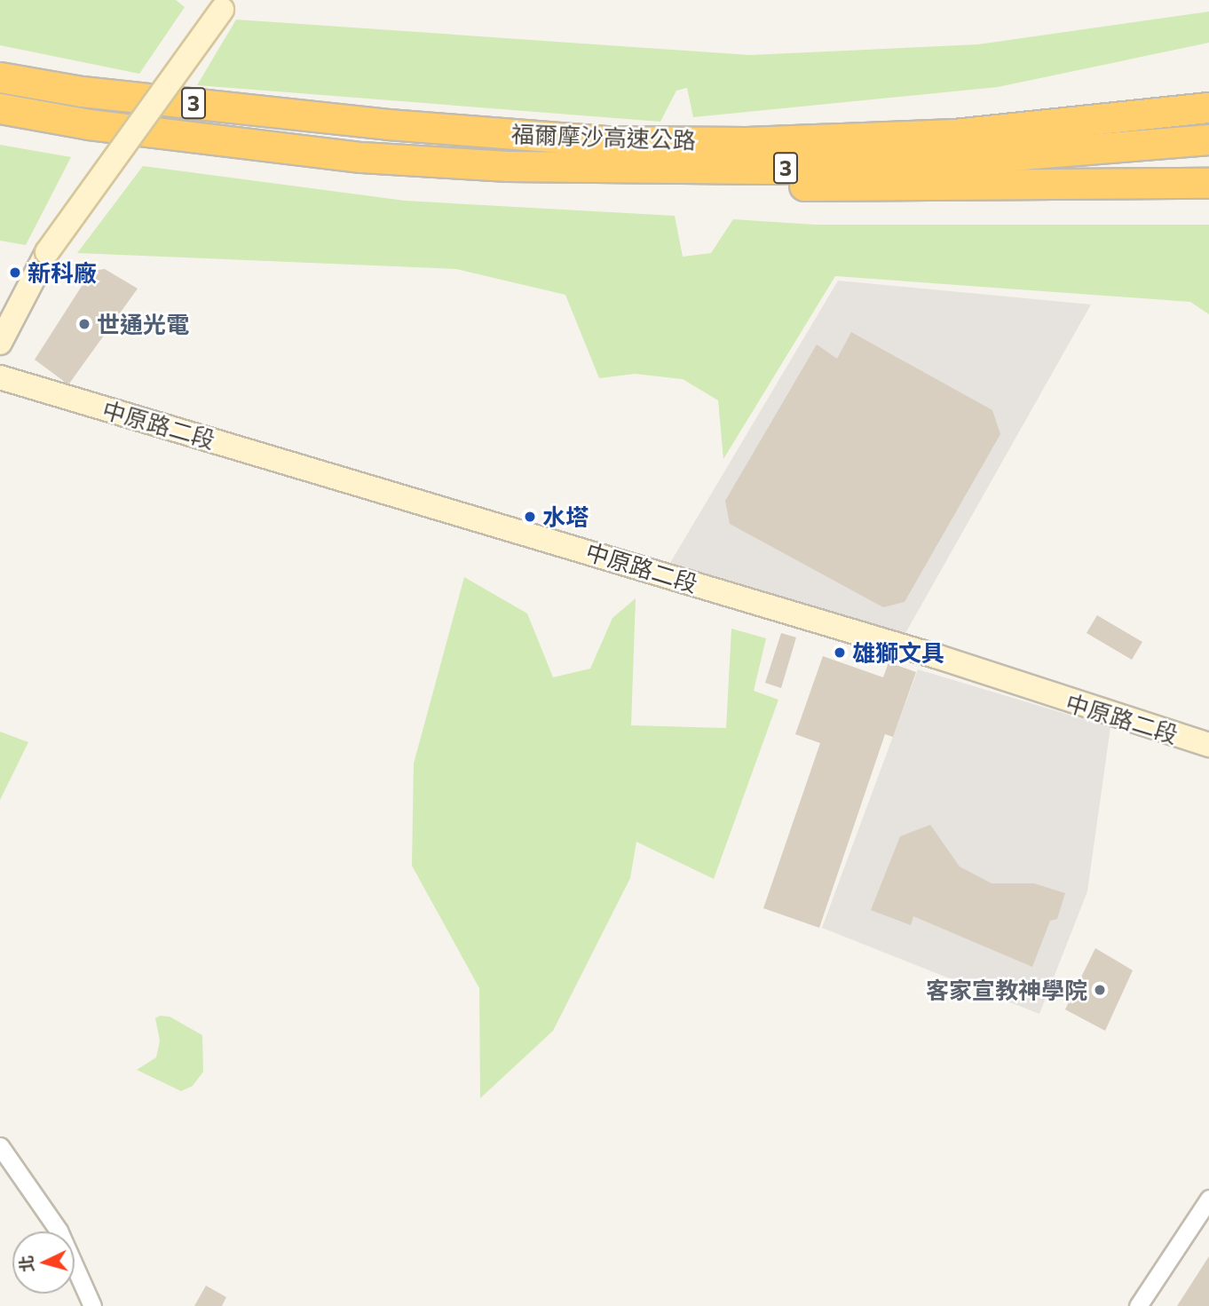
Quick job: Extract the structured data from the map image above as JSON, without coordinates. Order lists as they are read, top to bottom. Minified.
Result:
{"streets":{"highway":["3","福爾摩沙高速公路"],"street":["中原路二段"]},"places":["新科廠","世通光電","水塔","雄獅文具","客家宣教神學院"],"north":"left"}
